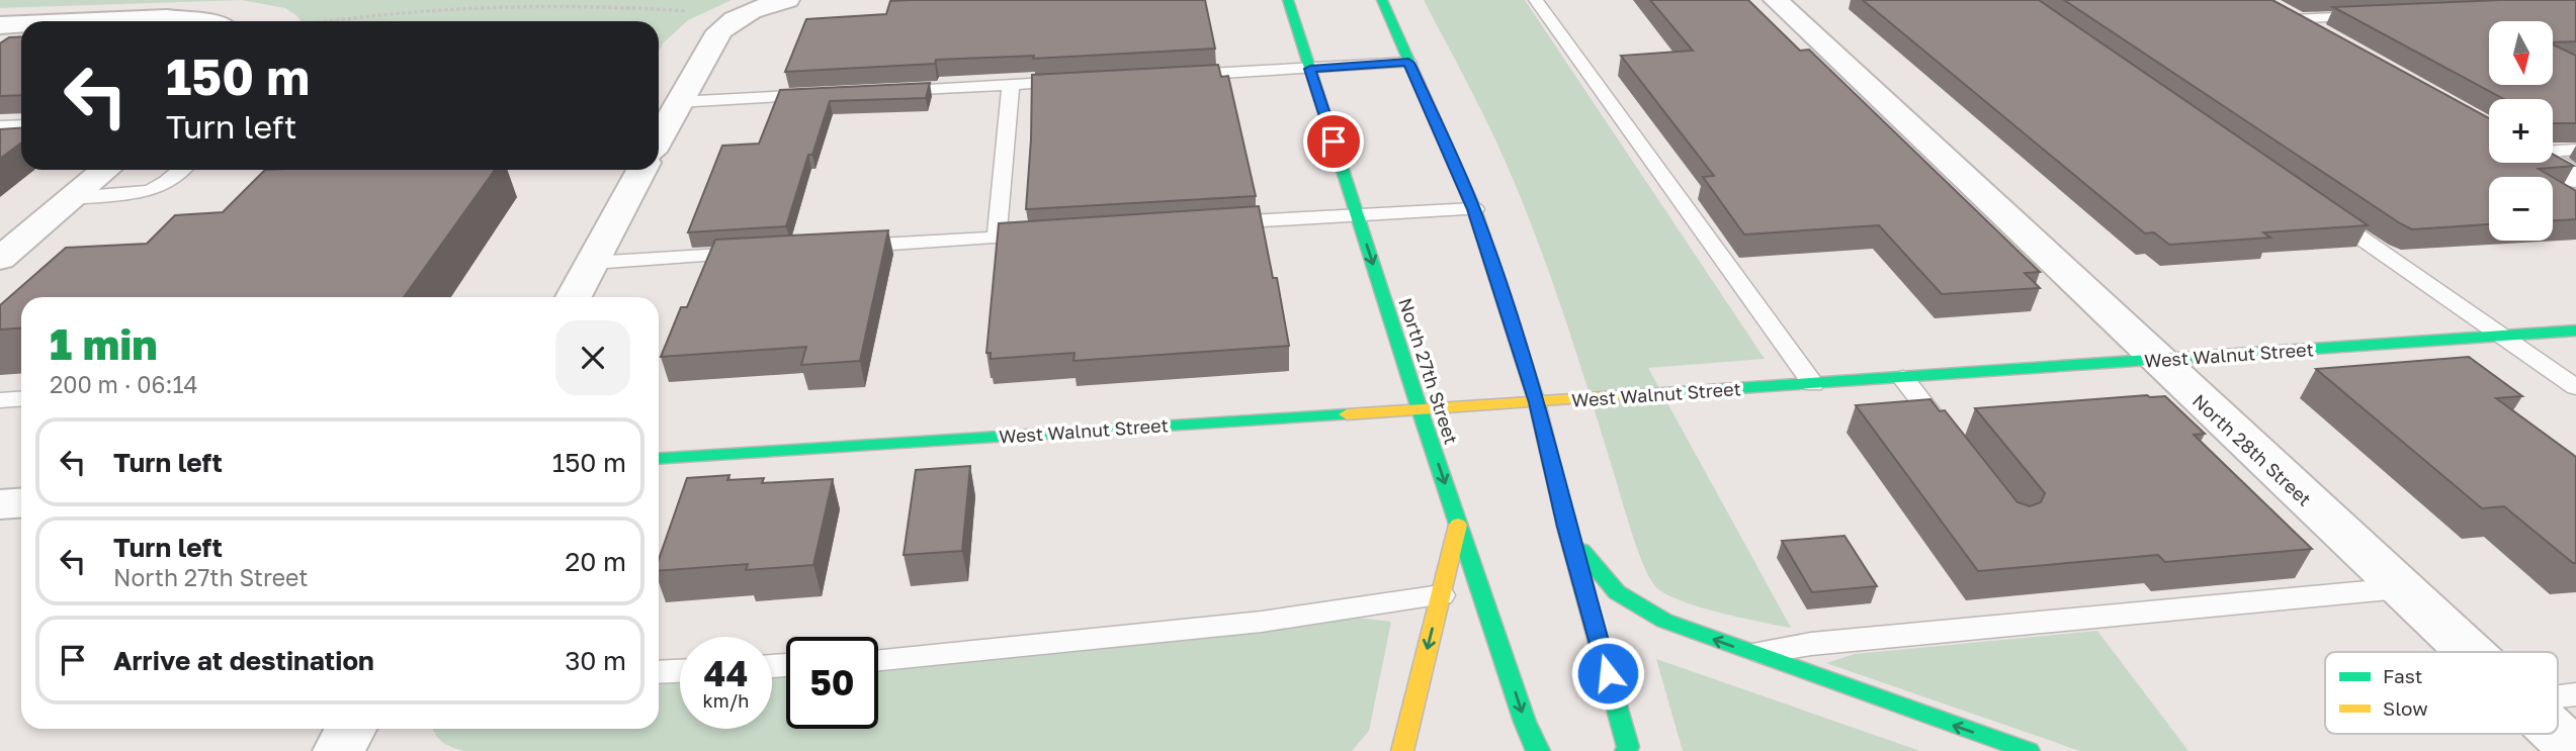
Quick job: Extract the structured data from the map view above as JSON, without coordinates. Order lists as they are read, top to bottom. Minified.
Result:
{"streets":{"main road":["West Walnut Street","North 27th Street"],"street":["North 28th Street"]},"crossings":[["West Walnut Street","North 27th Street"],["West Walnut Street","North 28th Street"]],"legend":["Fast","Slow"],"north":"bottom","page":{"map_buttons":["+","−"],"turn":["150 m","Turn left"],"heading":["1 min","200 m · 06:14"],"list":[{"name":"Turn left","value":"150 m"},{"name":"Turn left","note":"North 27th Street","value":"20 m"},{"name":"Arrive at destination","value":"30 m"}],"speed":"44 km/h","limit":"50"}}
